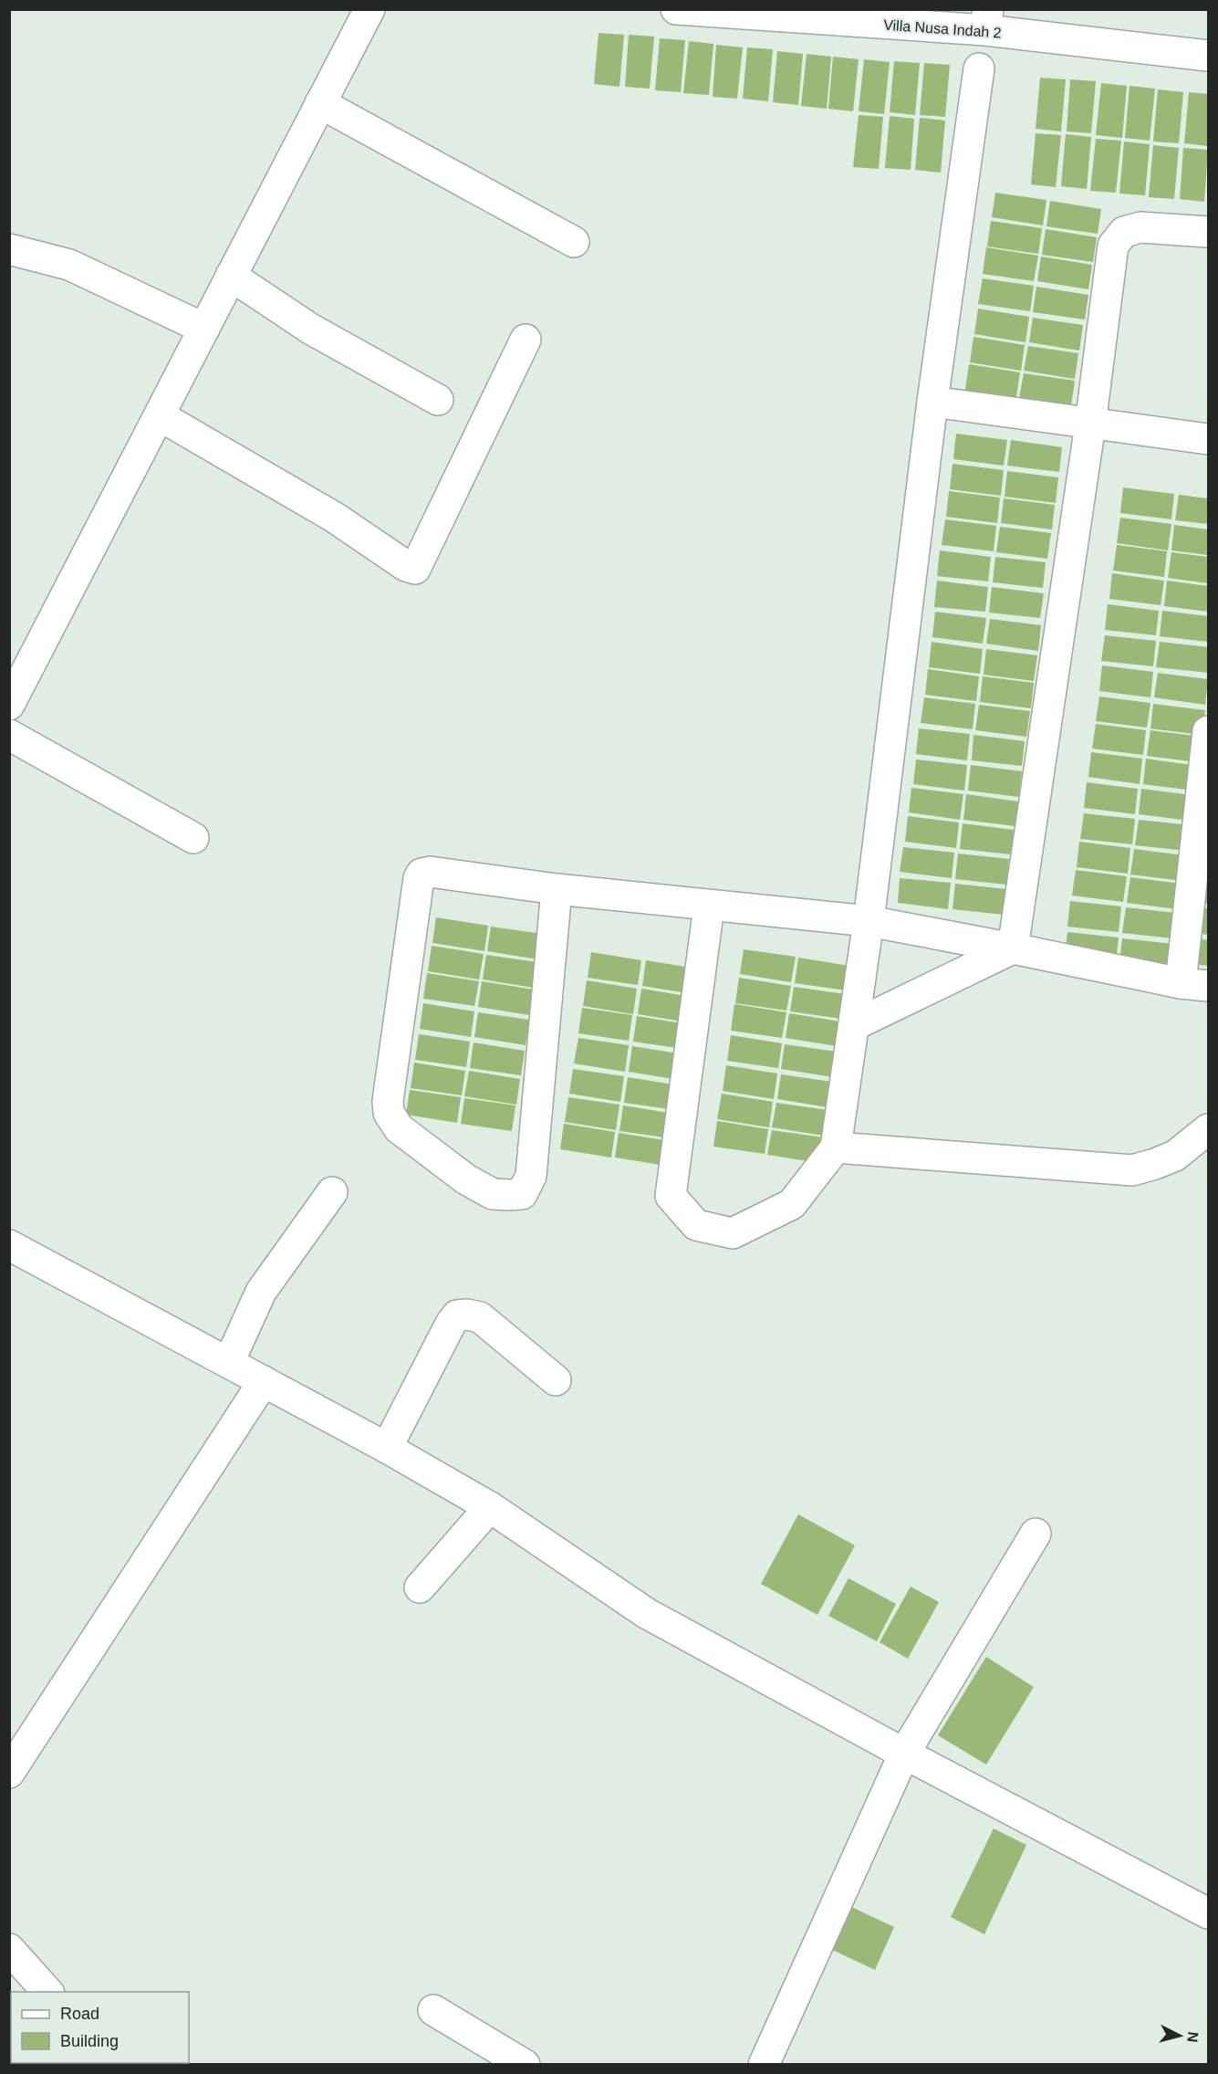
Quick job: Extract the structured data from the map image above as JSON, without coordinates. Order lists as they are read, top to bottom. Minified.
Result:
{"streets":{"street":["Villa Nusa Indah 2"]},"legend":["Road","Building"],"north":"right"}
